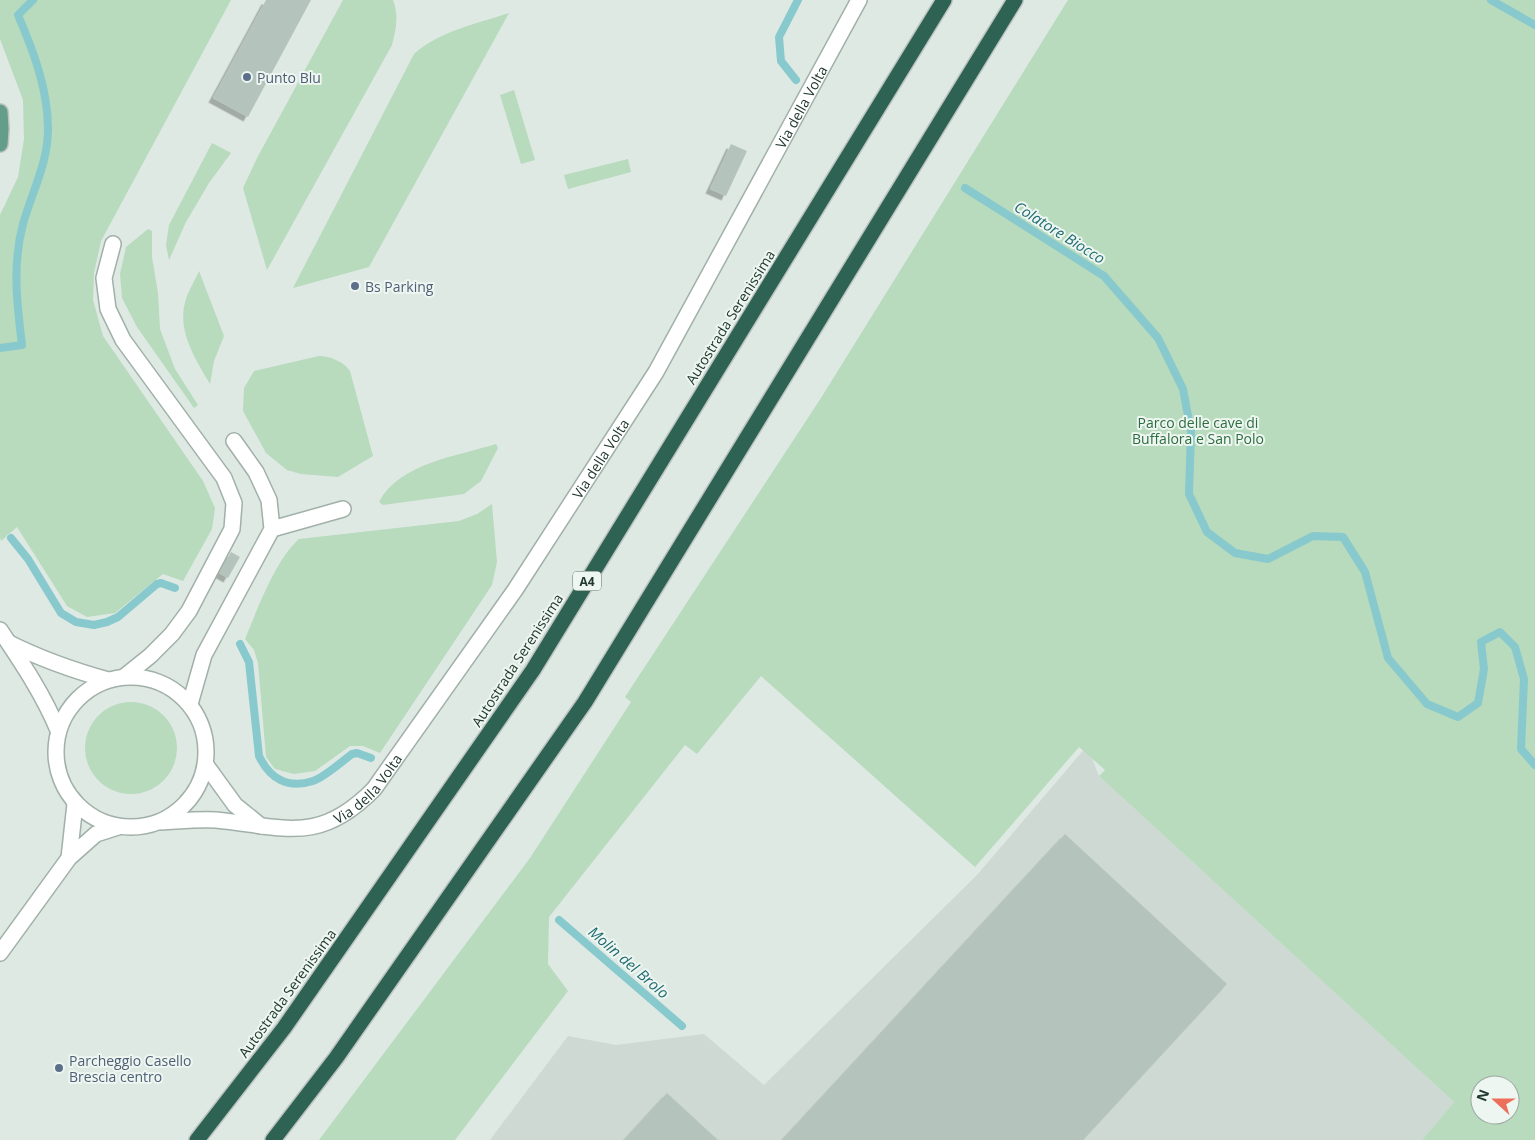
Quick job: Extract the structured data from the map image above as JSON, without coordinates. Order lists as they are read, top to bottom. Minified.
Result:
{"streets":{"highway":["Autostrada Serenissima","A4"],"street":["Via della Volta"]},"water":["Colatore Biocco","Molin del Brolo"],"parks":["Parco delle cave di Buffalora e San Polo"],"places":["Punto Blu","Bs Parking","Parcheggio Casello Brescia centro"],"north":"left"}
